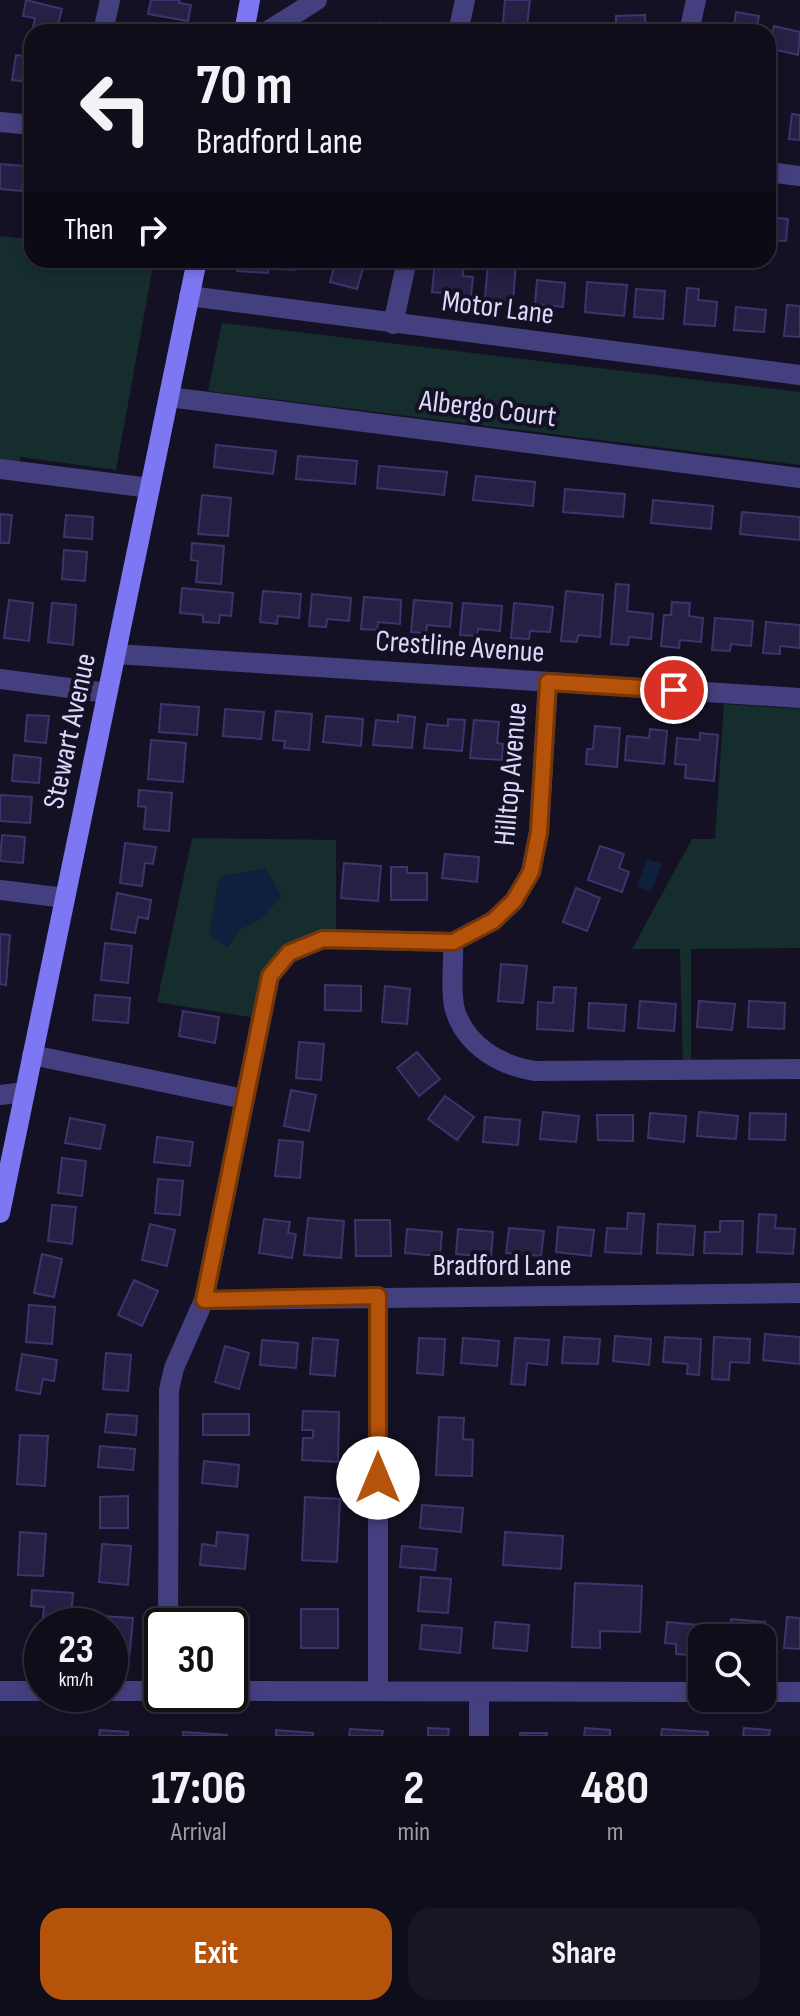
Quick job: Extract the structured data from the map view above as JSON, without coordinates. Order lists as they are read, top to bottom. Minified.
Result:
{"streets":{"main road":["Stewart Avenue"],"street":["Motor Lane","Albergo Court","Crestline Avenue","Hilltop Avenue","Bradford Lane"]},"crossings":[["Motor Lane","Stewart Avenue"],["Albergo Court","Stewart Avenue"],["Crestline Avenue","Stewart Avenue"],["Crestline Avenue","Hilltop Avenue"],["Hilltop Avenue","Bradford Lane"]],"page":{"turn":["70 m","Bradford Lane"],"then":"Then","speed":"23 km/h","limit":"30","eta":["17:06","Arrival","2","min","480","m"],"buttons":["Exit","Share"]}}
